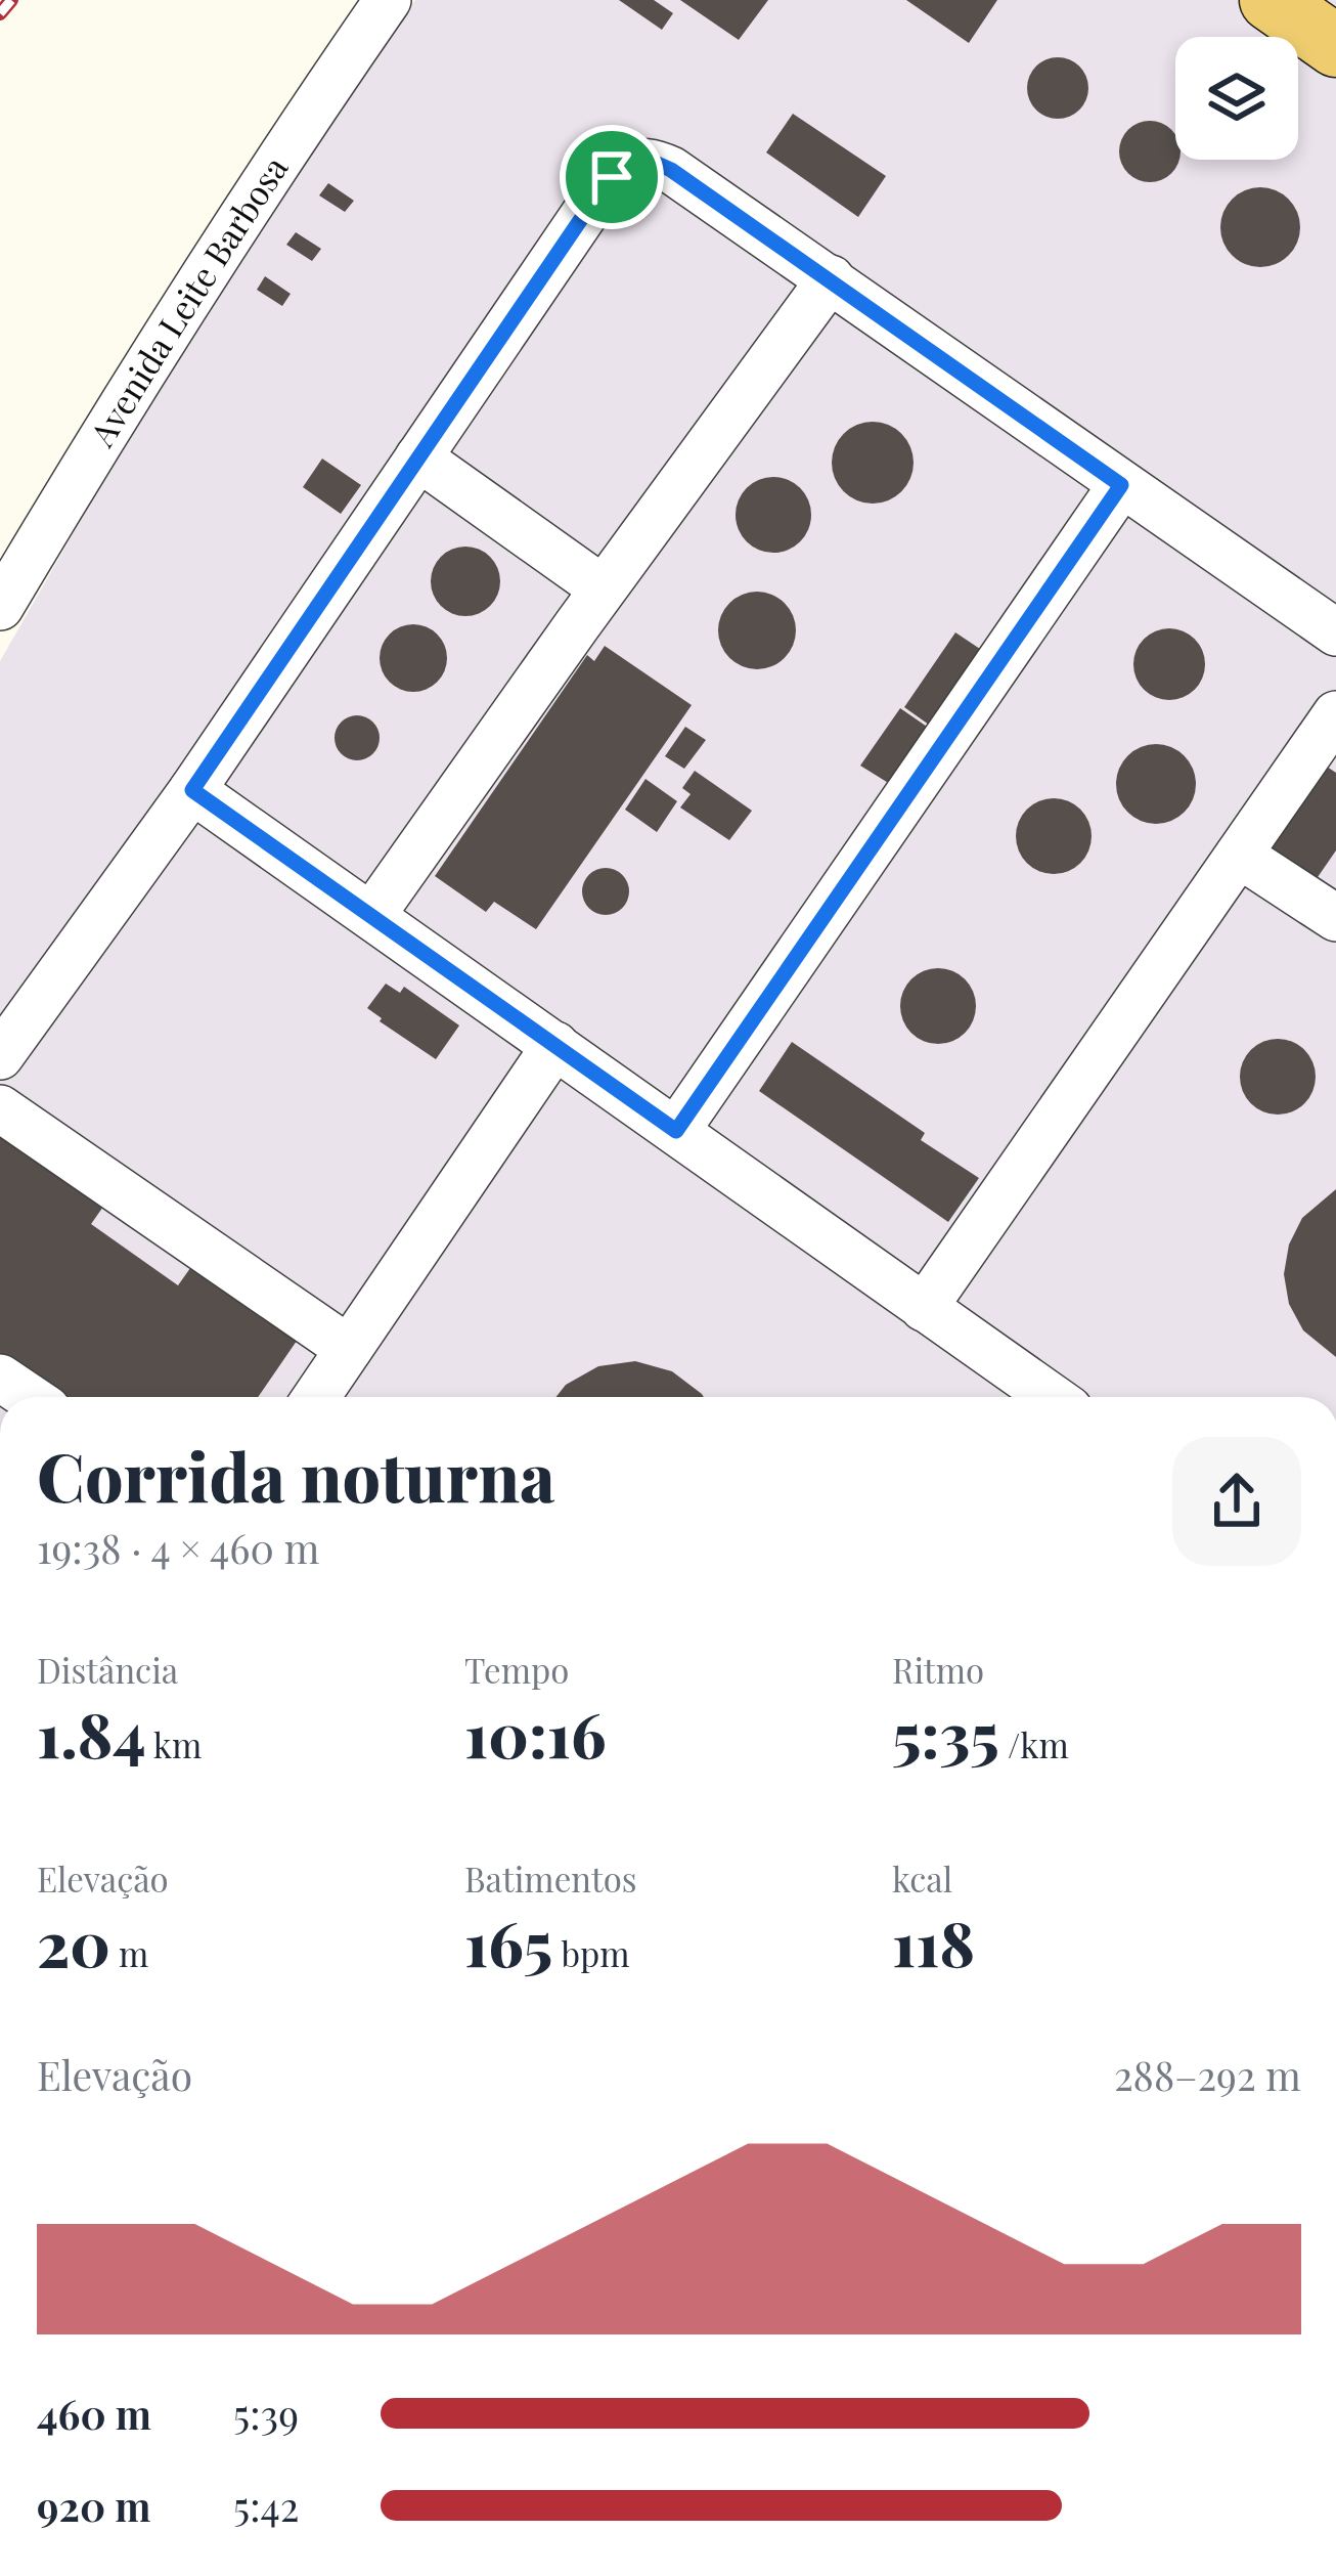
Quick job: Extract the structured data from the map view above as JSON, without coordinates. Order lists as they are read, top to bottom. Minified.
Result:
{"streets":{"street":["Avenida Leite Barbosa"]},"page":{"heading":["Corrida noturna","19:38 · 4 × 460 m"],"stats":[["Distância","1.84 km"],["Tempo","10:16"],["Ritmo","5:35 /km"],["Elevação","20 m"],["Batimentos","165 bpm"],["kcal","118"]],"chart":["Elevação","288–292 m"],"list":[{"name":"460 m","note":"5:39"},{"name":"920 m","note":"5:42"}]}}
